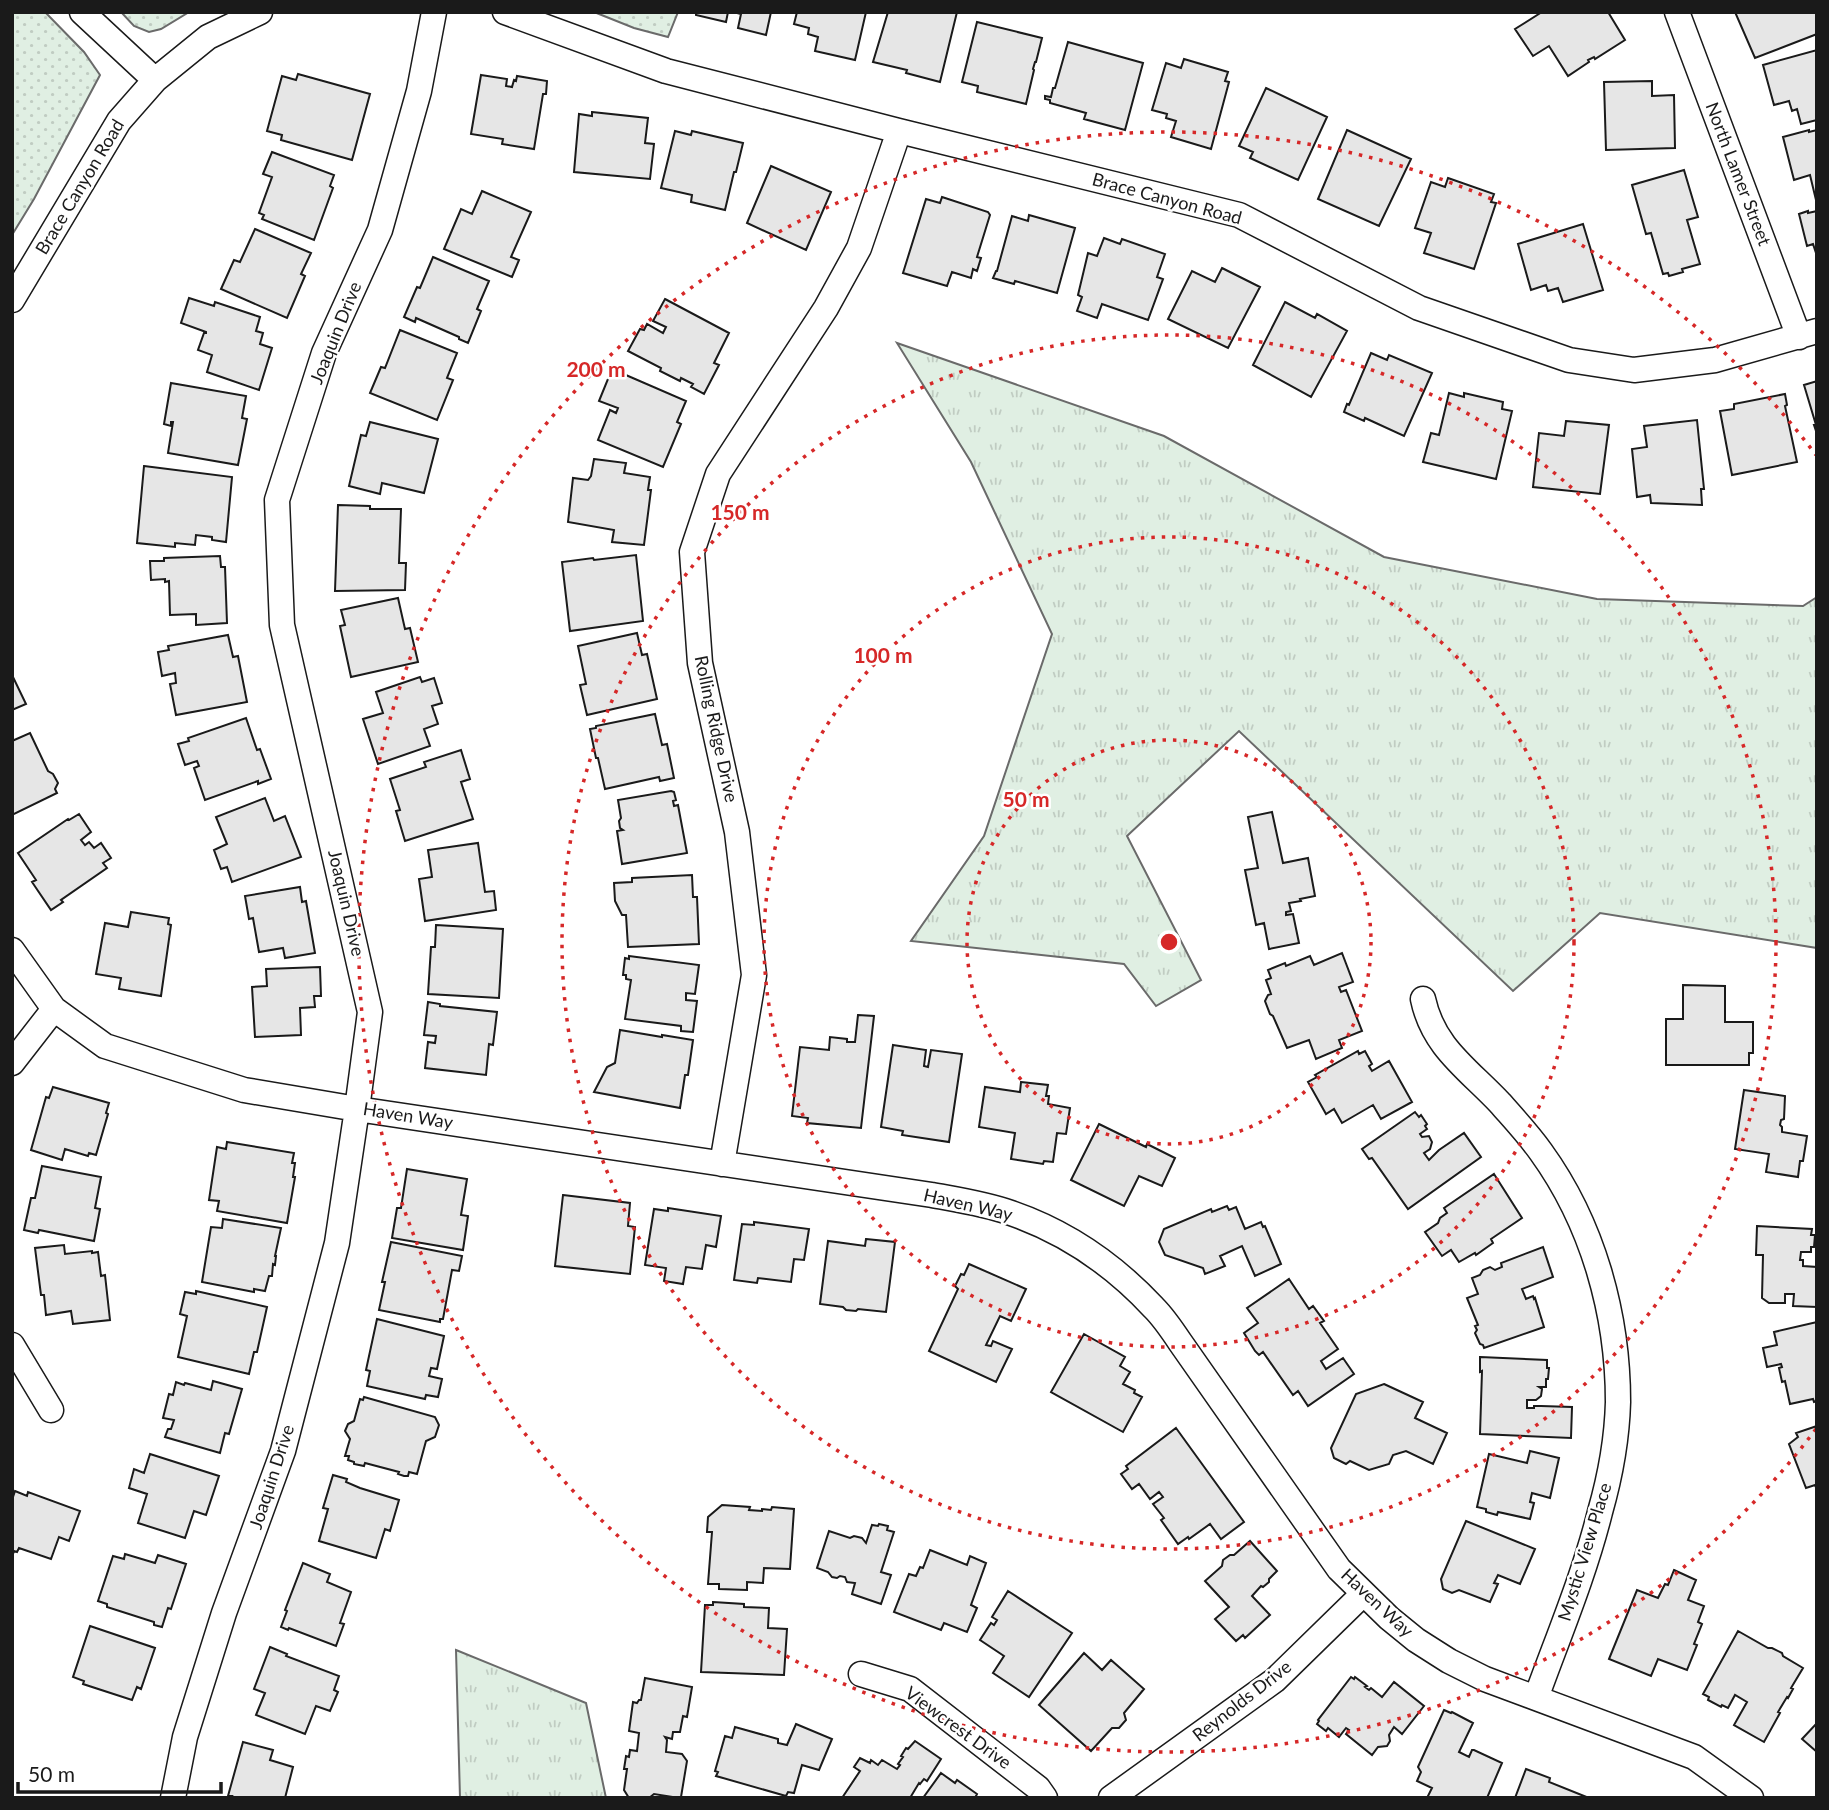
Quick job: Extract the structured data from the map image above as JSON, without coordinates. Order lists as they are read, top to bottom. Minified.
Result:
{"streets":{"street":["North Lamer Street","Brace Canyon Road","Joaquin Drive","Rolling Ridge Drive","Haven Way","Mystic View Place","Reynolds Drive","Viewcrest Drive"]},"crossings":[["North Lamer Street","Brace Canyon Road"],["Brace Canyon Road","Rolling Ridge Drive"],["Joaquin Drive","Haven Way"],["Rolling Ridge Drive","Haven Way"],["Haven Way","Mystic View Place"],["Haven Way","Reynolds Drive"]],"scale_bar":"50 m","rings":["200 m","150 m","100 m","50 m"]}
